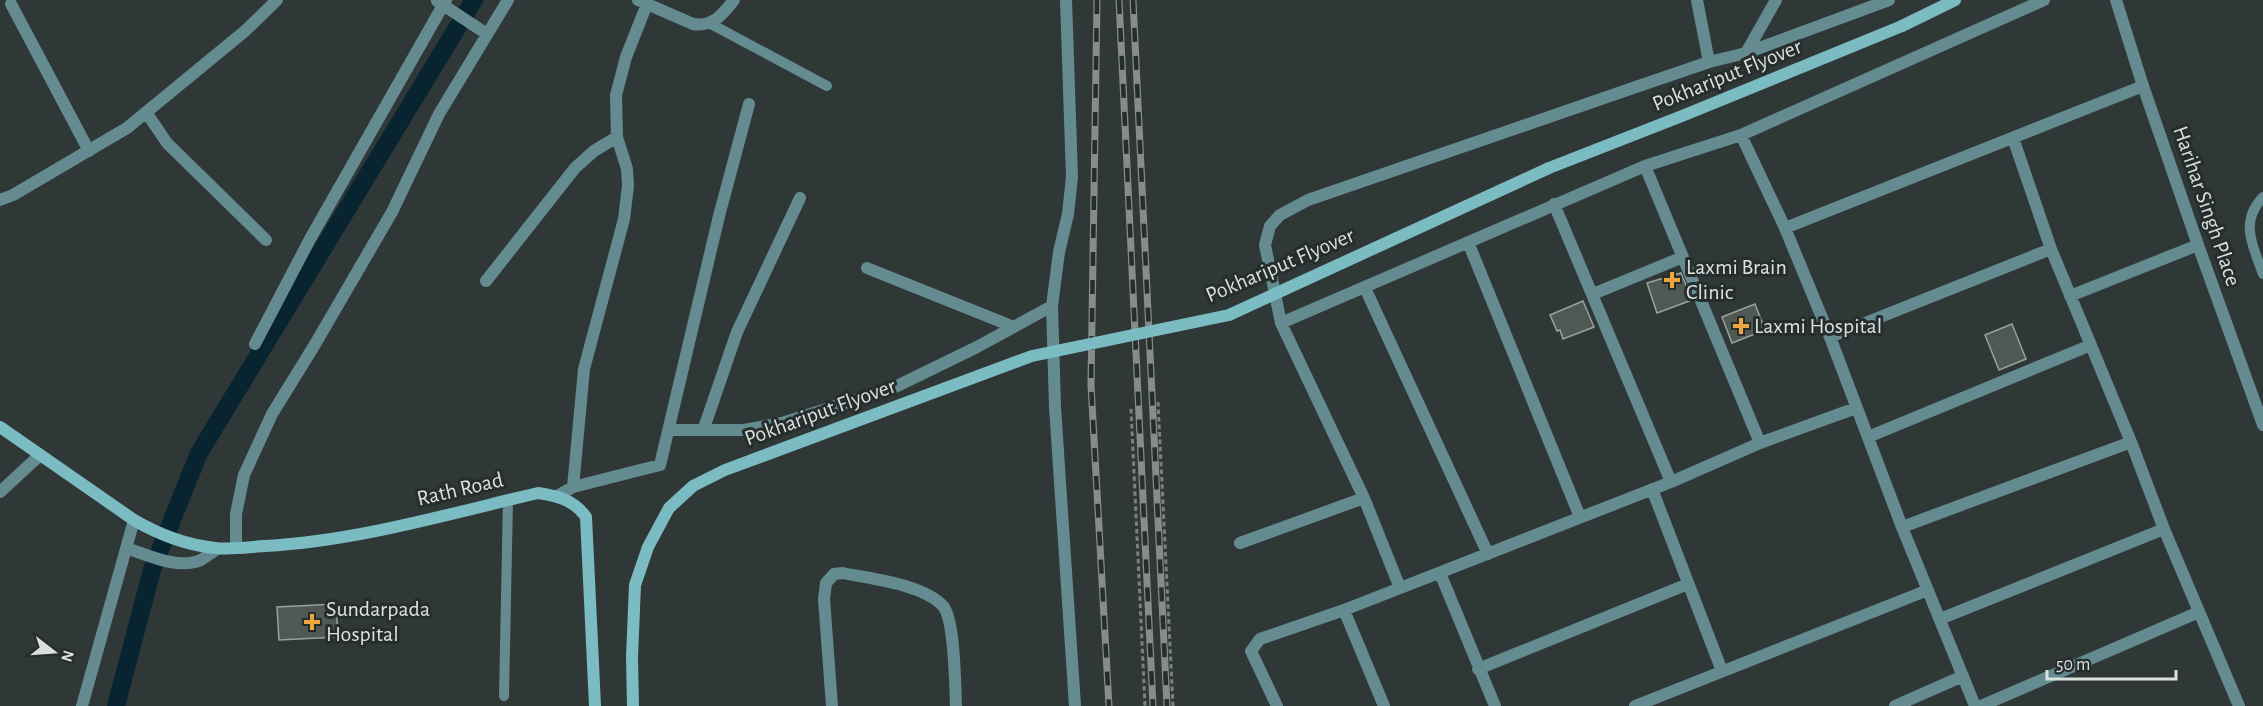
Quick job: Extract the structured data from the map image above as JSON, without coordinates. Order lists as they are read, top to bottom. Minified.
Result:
{"streets":{"main road":["Pokhariput Flyover","Rath Road"],"street":["Harihar Singh Place"]},"places":{"health":["Laxmi Brain Clinic","Laxmi Hospital","Sundarpada Hospital"]},"scale_bar":"50 m","north":"right"}
